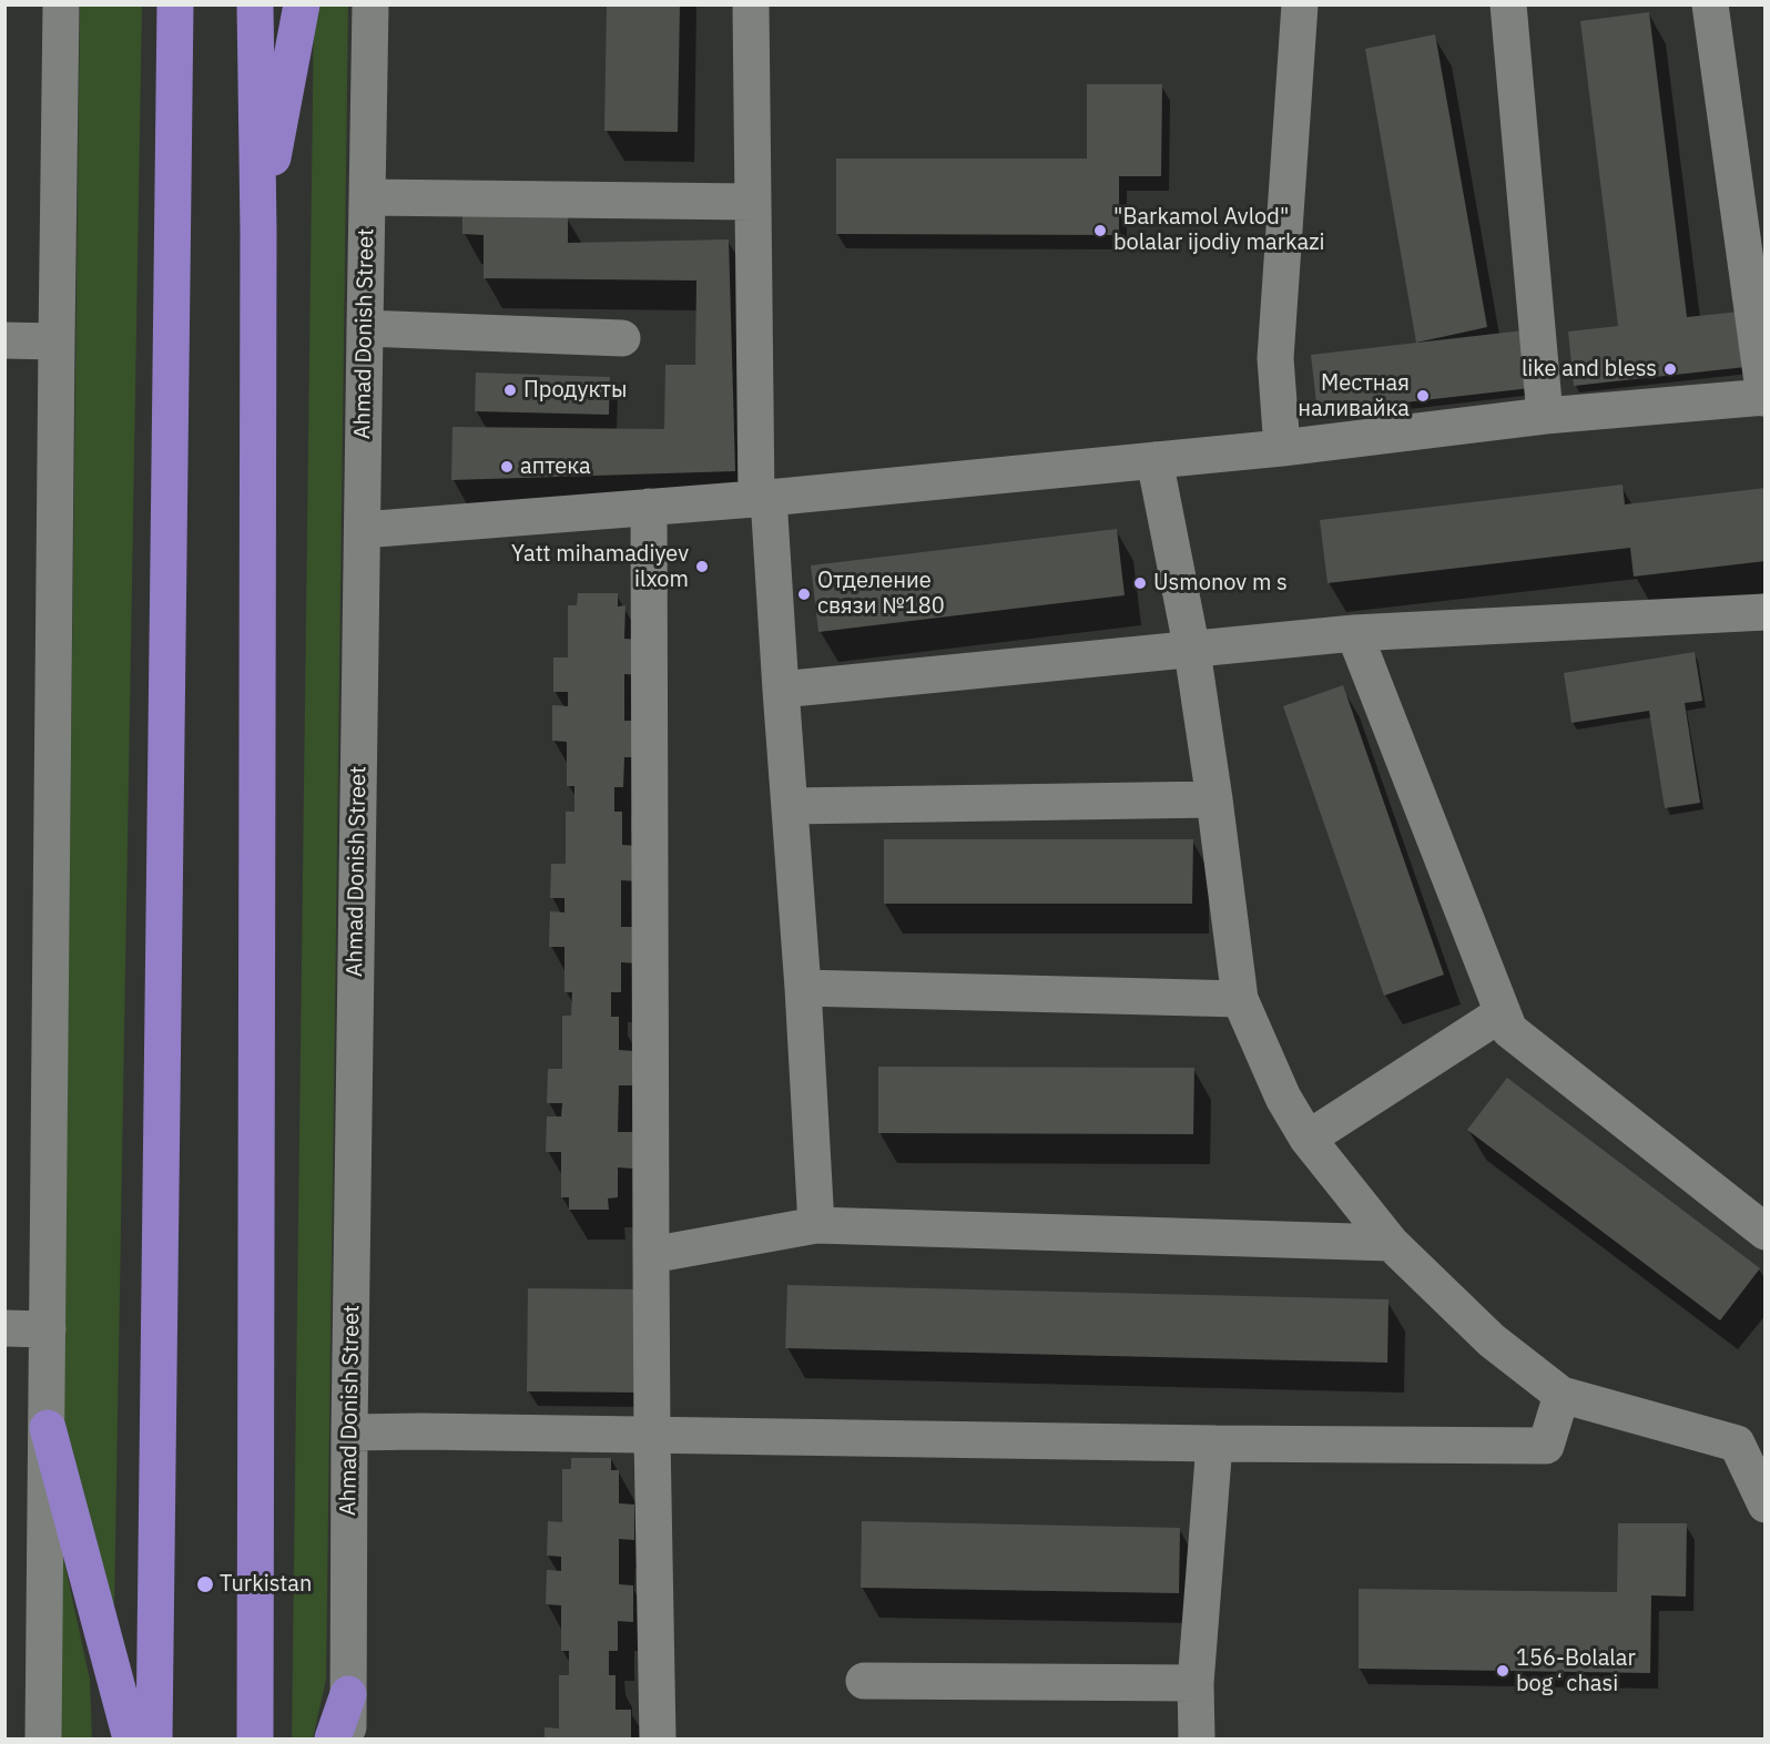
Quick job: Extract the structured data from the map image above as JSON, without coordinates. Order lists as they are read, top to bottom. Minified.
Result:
{"streets":{"street":["Ahmad Donish Street"]},"places":["\"Barkamol Avlod\" bolalar ijodiy markazi","like and bless","Продукты","Местная наливайка","аптека","Yatt mihamadiyev ilxom","Usmonov m s","Отделение связи №180","Turkistan","156-Bolalar bogʻchasi"]}
